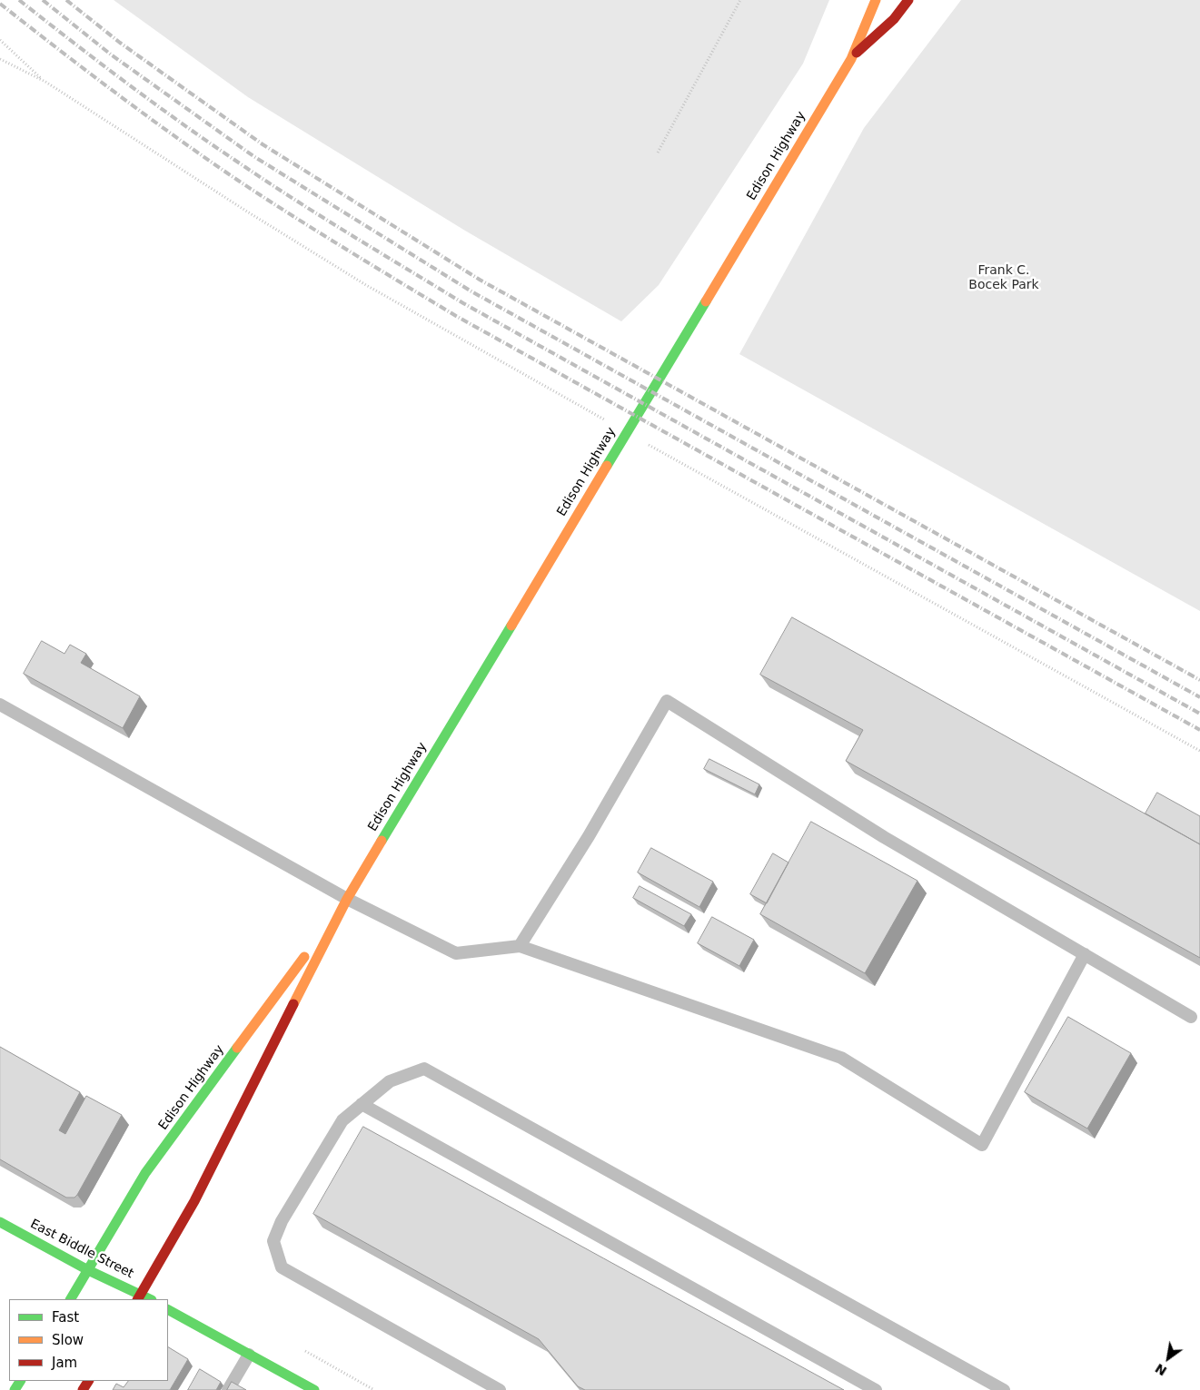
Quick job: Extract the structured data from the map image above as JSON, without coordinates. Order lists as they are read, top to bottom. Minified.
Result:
{"streets":{"main road":["Edison Highway","East Biddle Street"]},"crossings":[["Edison Highway","East Biddle Street"]],"parks":["Frank C. Bocek Park"],"legend":["Fast","Slow","Jam"],"north":"bottom left"}
